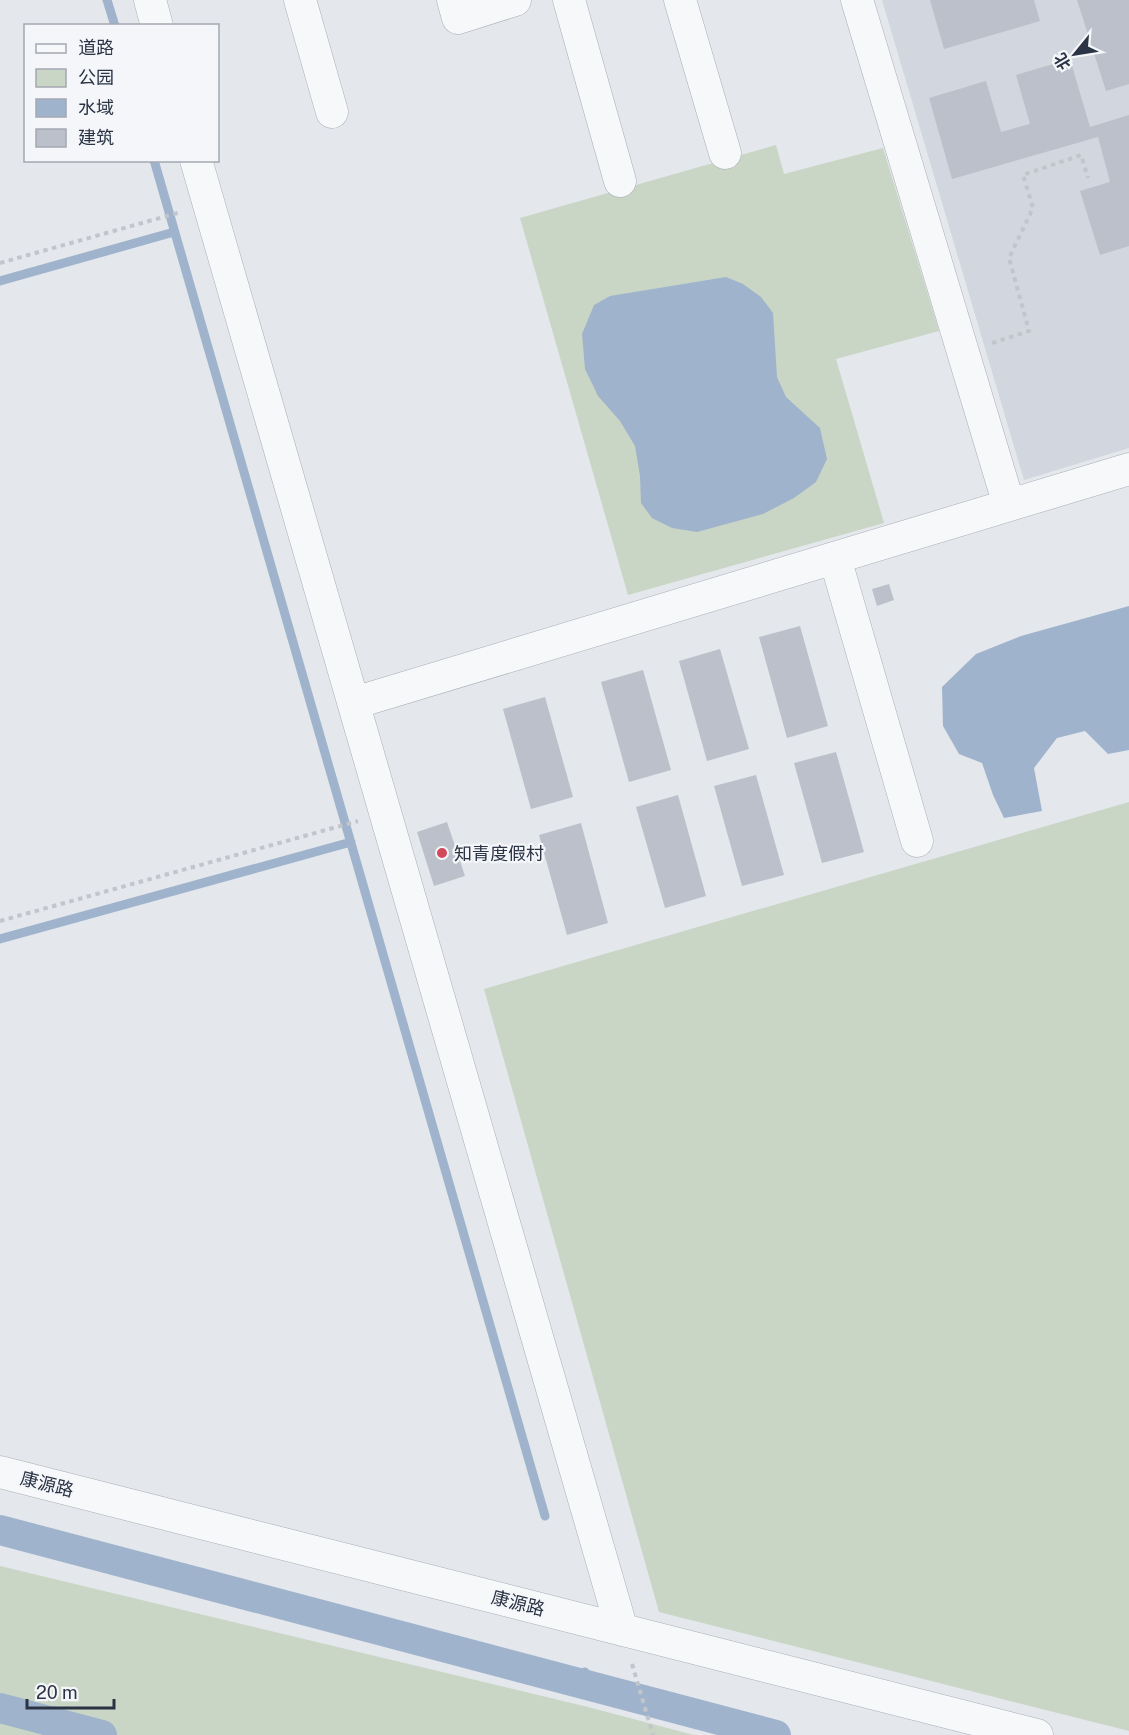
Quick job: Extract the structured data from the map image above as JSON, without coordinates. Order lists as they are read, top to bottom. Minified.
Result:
{"streets":{"street":["康源路"]},"places":["知青度假村"],"legend":["道路","公园","水域","建筑"],"scale_bar":"20 m","north":"bottom left"}
